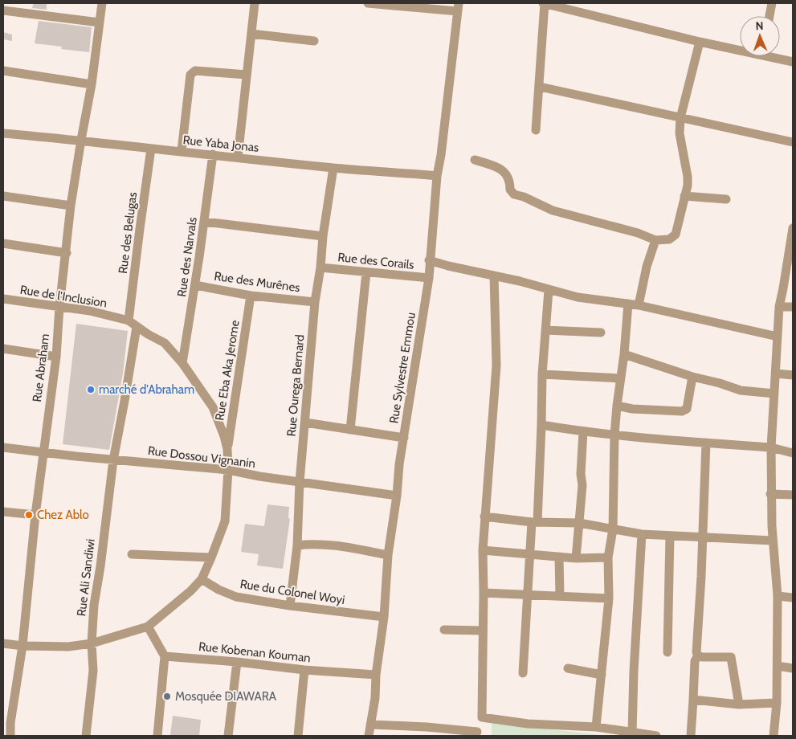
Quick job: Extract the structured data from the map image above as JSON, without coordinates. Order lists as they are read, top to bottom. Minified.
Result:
{"streets":{"street":["Rue Yaba Jonas","Rue des Belugas","Rue des Narvals","Rue des Corails","Rue des Murênes","Rue de l'Inclusion","Rue Abraham","Rue Sylvestre Emmou","Rue Eba Aka Jerome","Rue Ourega Bernard","Rue Dossou Vignanin","Rue Ali Sandiwi","Rue du Colonel Woyi","Rue Kobenan Kouman"]},"crossings":[["Rue Yaba Jonas","Rue des Belugas"],["Rue Yaba Jonas","Rue des Narvals"],["Rue Yaba Jonas","Rue Abraham"],["Rue Yaba Jonas","Rue Sylvestre Emmou"],["Rue Yaba Jonas","Rue Ourega Bernard"],["Rue des Belugas","Rue de l'Inclusion"],["Rue des Narvals","Rue des Murênes"],["Rue des Narvals","Rue de l'Inclusion"],["Rue des Corails","Rue Sylvestre Emmou"],["Rue des Corails","Rue Ourega Bernard"],["Rue des Murênes","Rue Eba Aka Jerome"],["Rue des Murênes","Rue Ourega Bernard"],["Rue de l'Inclusion","Rue Abraham"],["Rue de l'Inclusion","Rue Eba Aka Jerome"],["Rue de l'Inclusion","Rue Dossou Vignanin"],["Rue de l'Inclusion","Rue Ali Sandiwi"],["Rue de l'Inclusion","Rue du Colonel Woyi"],["Rue Abraham","Rue Dossou Vignanin"],["Rue Sylvestre Emmou","Rue Dossou Vignanin"],["Rue Sylvestre Emmou","Rue du Colonel Woyi"],["Rue Sylvestre Emmou","Rue Kobenan Kouman"],["Rue Ourega Bernard","Rue Dossou Vignanin"],["Rue Ourega Bernard","Rue du Colonel Woyi"],["Rue Dossou Vignanin","Rue Ali Sandiwi"]],"places":["marché d'Abraham","Chez Ablo","Mosquée DIAWARA"],"north":"top"}
